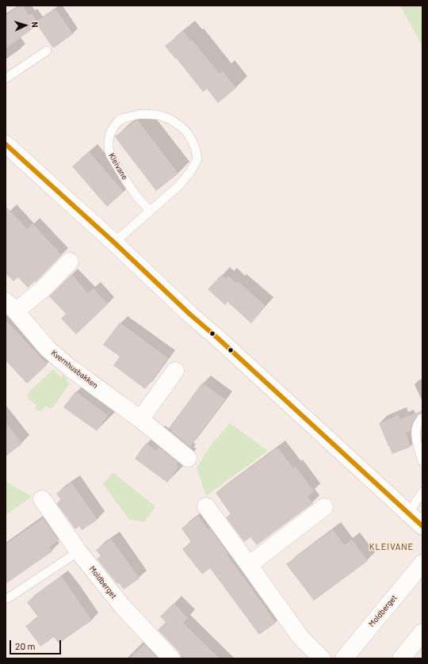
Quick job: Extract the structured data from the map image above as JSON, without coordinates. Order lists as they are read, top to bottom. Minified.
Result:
{"streets":{"street":["Kvernhusbakken","Moldberget"],"lane":["Kleivane"]},"districts":["KLEIVANE"],"scale_bar":"20 m","north":"right"}
